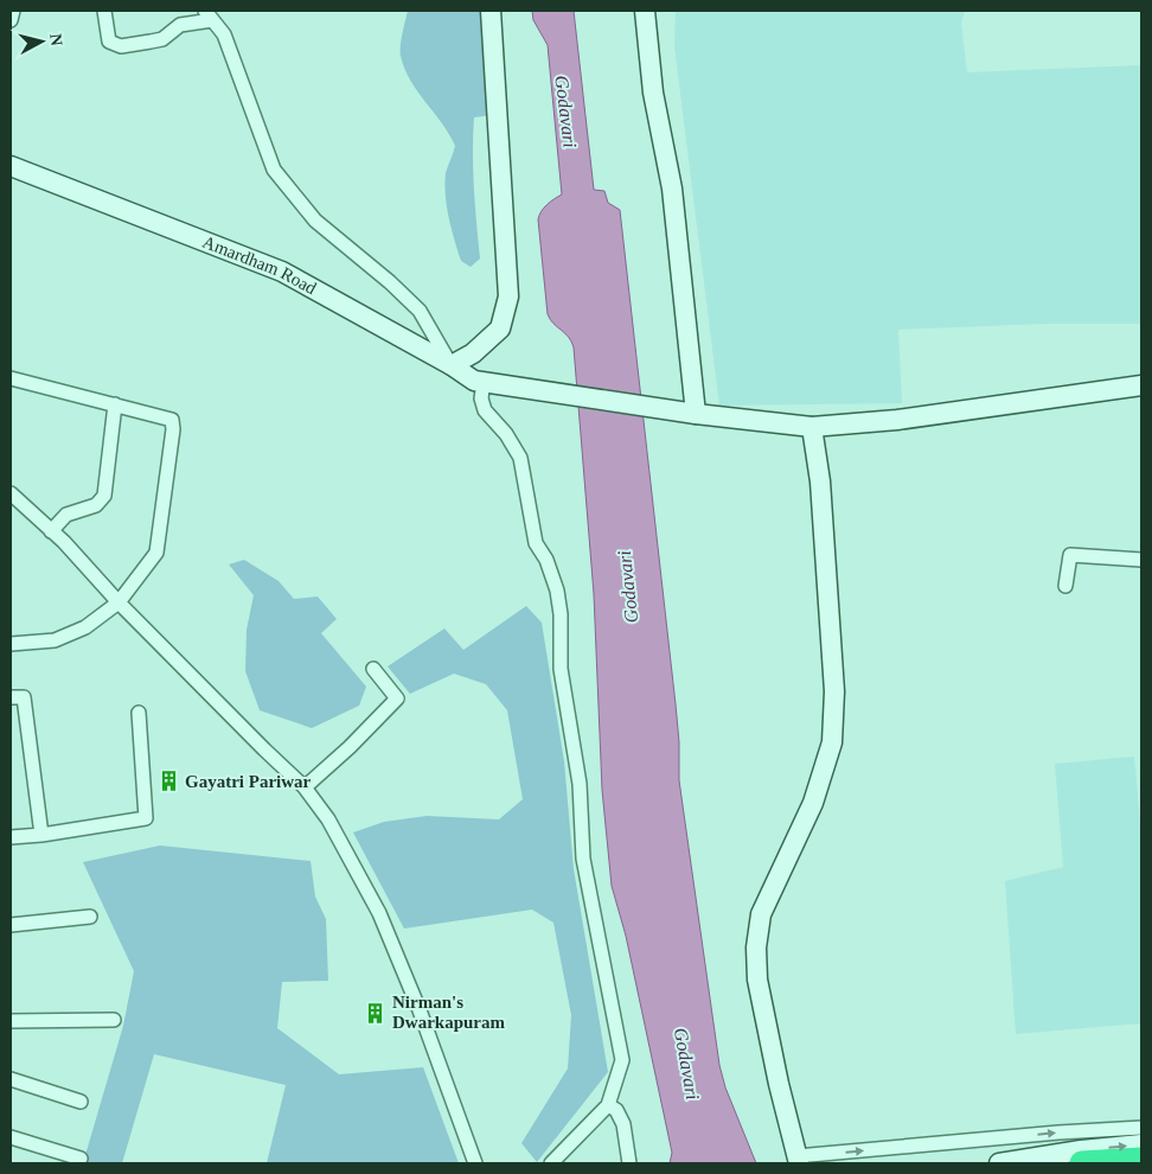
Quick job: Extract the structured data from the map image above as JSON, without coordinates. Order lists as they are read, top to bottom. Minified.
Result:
{"streets":{"street":["Amardham Road"]},"water":["Godavari"],"places":{"building":["Gayatri Pariwar","Nirman's Dwarkapuram"]},"north":"right"}
